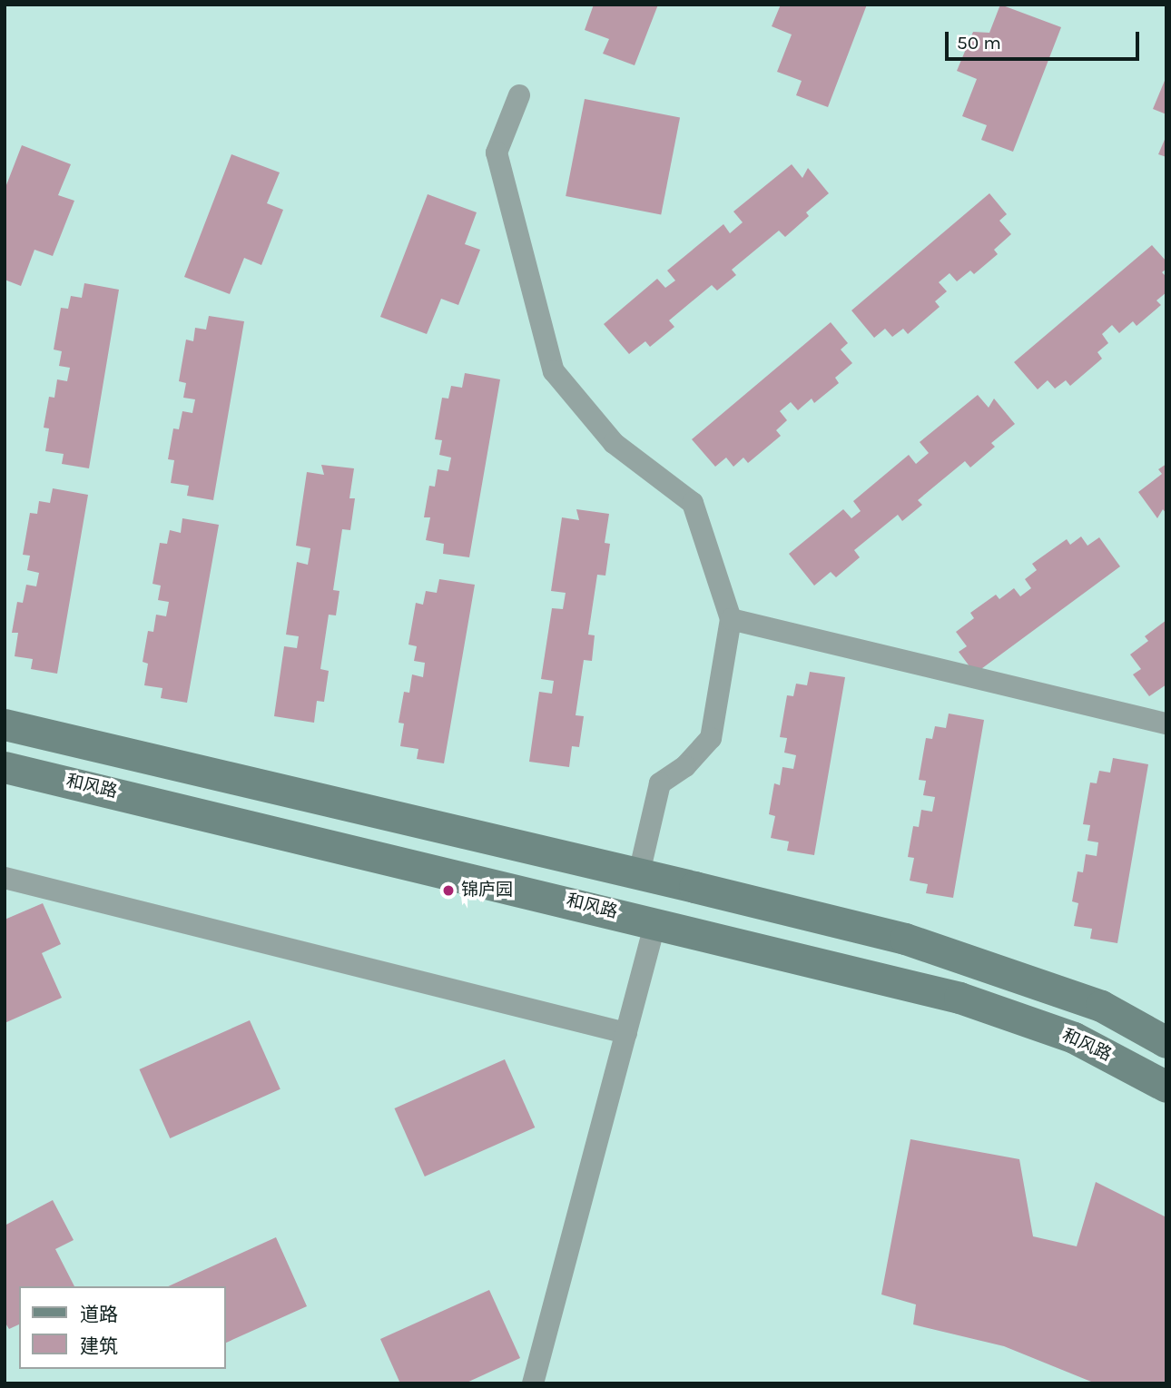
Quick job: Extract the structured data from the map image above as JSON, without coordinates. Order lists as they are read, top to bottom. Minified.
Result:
{"streets":{"street":["和风路"]},"places":["锦庐园"],"legend":["道路","建筑"],"scale_bar":"50 m"}
